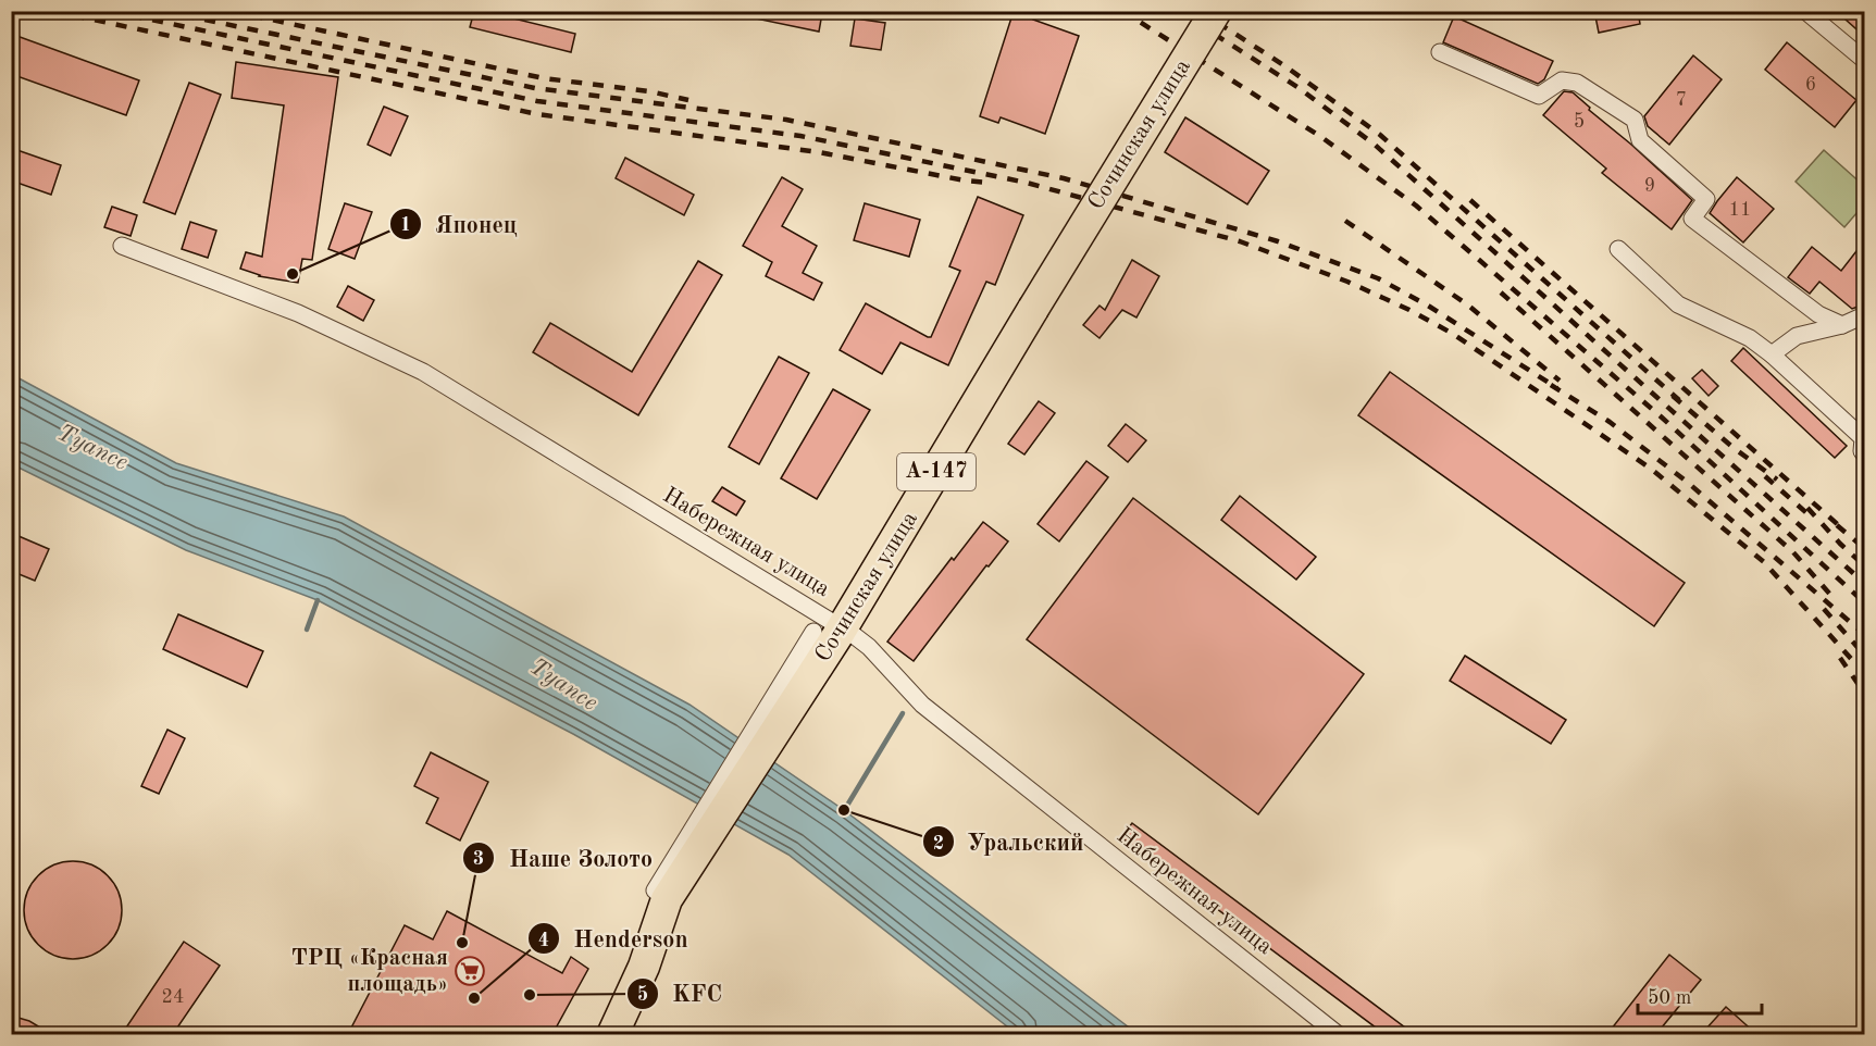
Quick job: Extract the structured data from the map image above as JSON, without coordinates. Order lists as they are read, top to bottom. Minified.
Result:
{"streets":{"highway":["Сочинская улица","А-147"],"street":["Набережная улица"]},"crossings":[["Сочинская улица","Набережная улица"]],"water":["Туапсе"],"places":{"other":["Японец","Уральский","Наше Золото","KFC","Henderson"],"supermarket":["ТРЦ «Красная площадь»"]},"house_numbers":["6","7","5","9","11","24"],"scale_bar":"50 m"}
